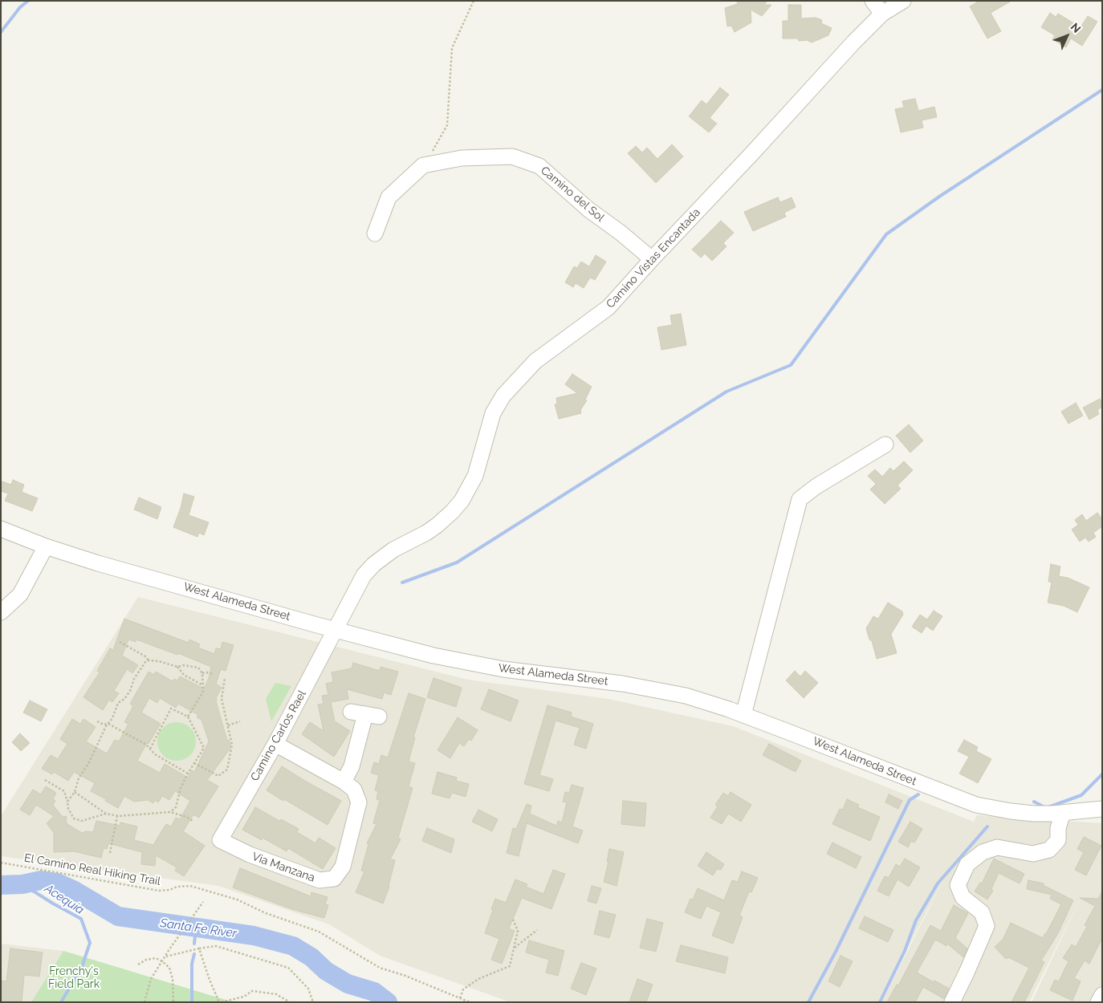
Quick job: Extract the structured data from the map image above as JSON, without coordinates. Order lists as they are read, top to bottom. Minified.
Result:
{"streets":{"street":["Camino del Sol","Camino Vistas Encantada","West Alameda Street","Camino Carlos Rael","Via Manzana"],"path":["El Camino Real Hiking Trail"]},"crossings":[["Camino del Sol","Camino Vistas Encantada"],["Camino Vistas Encantada","West Alameda Street"],["Camino Vistas Encantada","Camino Carlos Rael"],["West Alameda Street","Camino Carlos Rael"],["Camino Carlos Rael","Via Manzana"]],"water":["Acequia","Santa Fe River"],"parks":["Frenchy's Field Park"],"north":"top right"}
